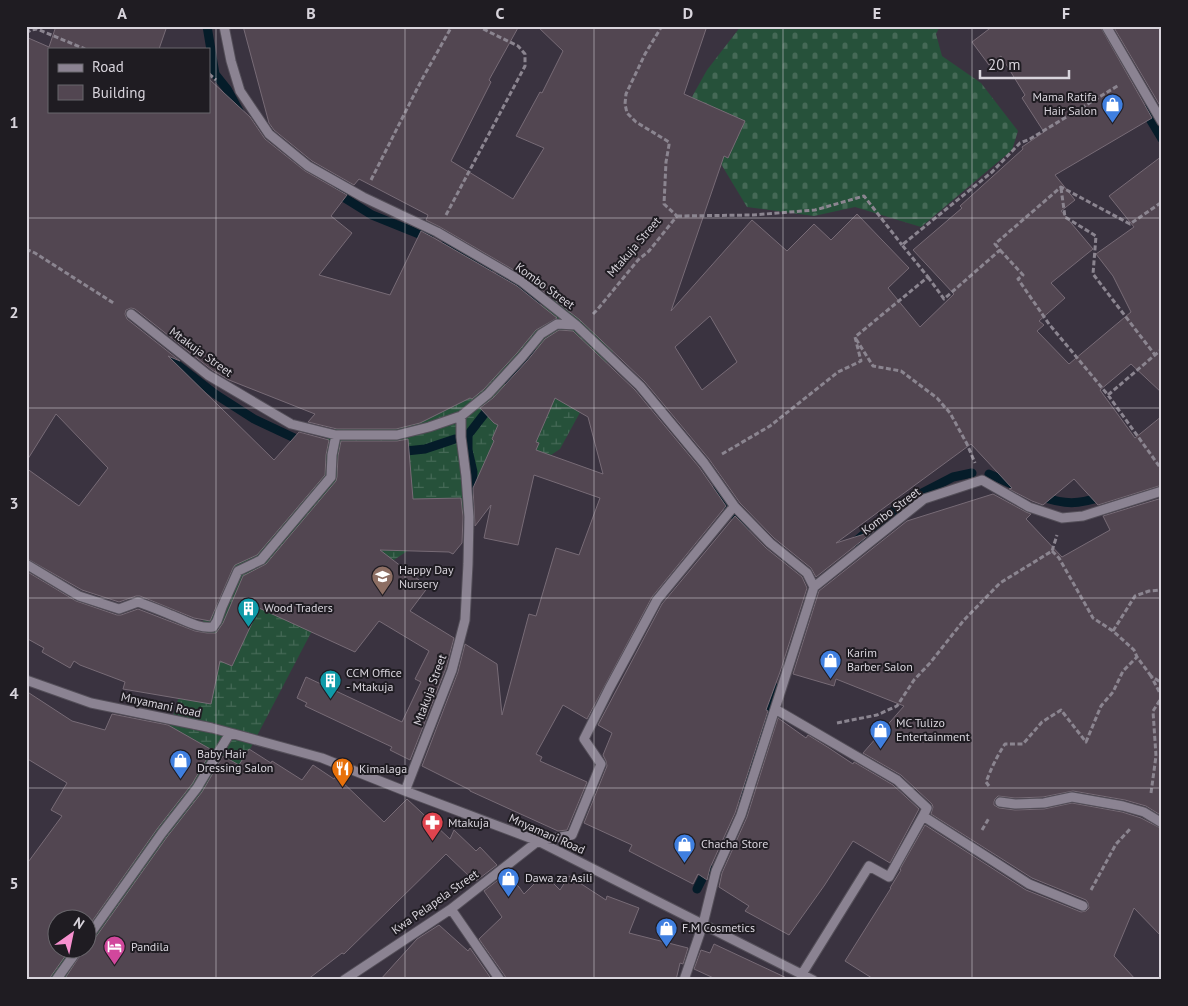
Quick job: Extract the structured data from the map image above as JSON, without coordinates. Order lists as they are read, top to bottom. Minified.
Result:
{"streets":{"street":["Mtakuja Street","Kombo Street","Mnyamani Road","Kwa Pelapela Street"]},"crossings":[["Mtakuja Street","Kombo Street"],["Mtakuja Street","Mnyamani Road"],["Mnyamani Road","Kwa Pelapela Street"]],"places":{"shop":["Mama Ratifa Hair Salon","Karim Barber Salon","MC Tulizo Entertainment","Baby Hair Dressing Salon","Chacha Store","Dawa za Asili","F.M Cosmetics"],"school or university":["Happy Day Nursery"],"building":["Wood Traders","CCM Office - Mtakuja"],"restaurant":["Kimalaga"],"pharmacy":["Mtakuja"],"hotel":["Pandila"]},"legend":["Road","Building"],"scale_bar":"20 m","north":"top right","grid":{"columns":["A","B","C","D","E","F"],"rows":["1","2","3","4","5"]}}
